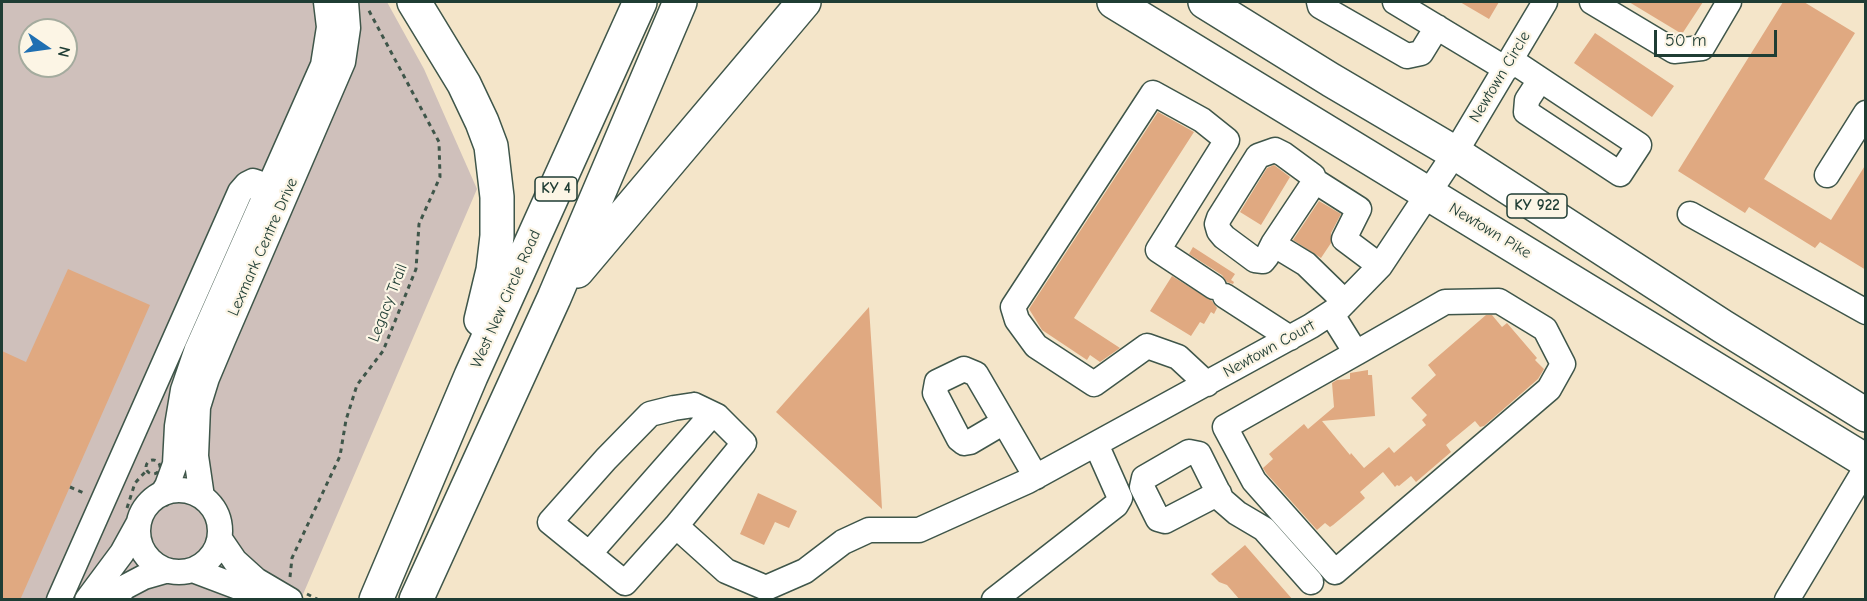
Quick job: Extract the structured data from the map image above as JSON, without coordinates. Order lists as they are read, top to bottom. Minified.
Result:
{"streets":{"highway":["KY 4","KY 922","Newtown Pike","West New Circle Road"],"street":["Newtown Circle","Lexmark Centre Drive","Newtown Court"],"path":["Legacy Trail"]},"crossings":[["Newtown Circle","KY 922"],["Newtown Circle","Newtown Court"],["KY 922","Newtown Court"],["Newtown Pike","Newtown Court"]],"scale_bar":"50 m","north":"right"}
